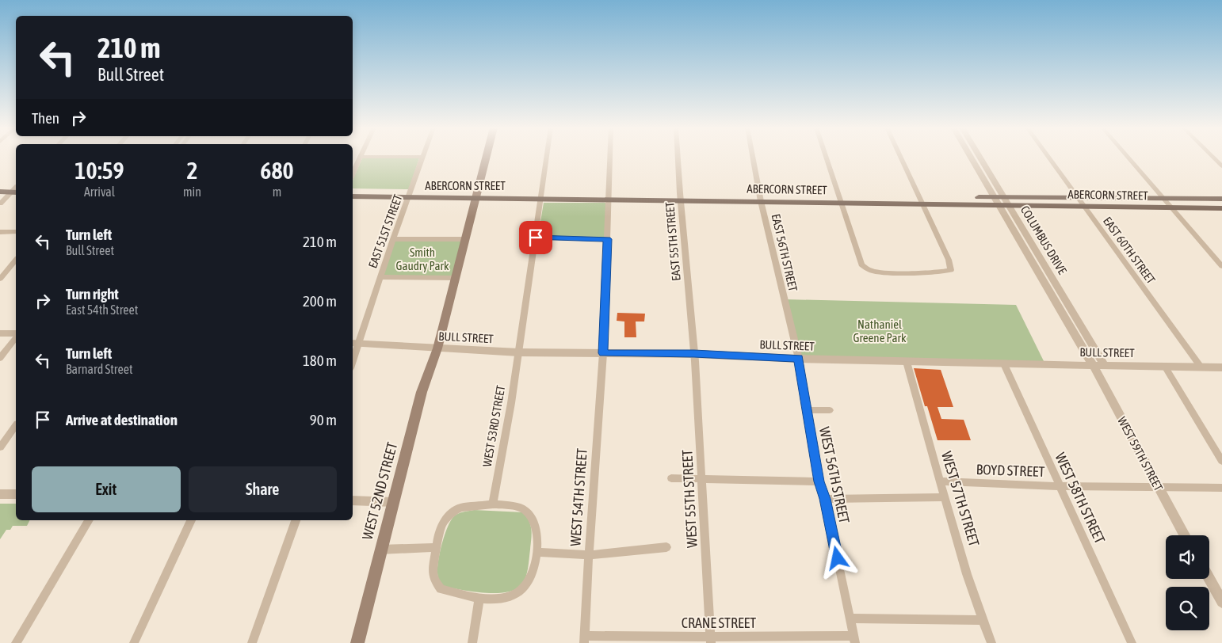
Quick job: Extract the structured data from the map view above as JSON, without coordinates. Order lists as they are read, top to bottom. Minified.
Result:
{"streets":{"main road":["ABERCORN STREET","WEST 52ND STREET"],"street":["EAST 51ST STREET","COLUMBUS DRIVE","EAST 55TH STREET","EAST 60TH STREET","EAST 56TH STREET","BULL STREET","WEST 53RD STREET","WEST 59TH STREET","BOYD STREET","WEST 56TH STREET","WEST 54TH STREET","WEST 58TH STREET","WEST 55TH STREET","WEST 57TH STREET","CRANE STREET"]},"crossings":[["ABERCORN STREET","EAST 51ST STREET"],["ABERCORN STREET","COLUMBUS DRIVE"],["ABERCORN STREET","EAST 55TH STREET"],["ABERCORN STREET","EAST 60TH STREET"],["ABERCORN STREET","EAST 56TH STREET"],["ABERCORN STREET","WEST 53RD STREET"],["ABERCORN STREET","WEST 52ND STREET"],["ABERCORN STREET","WEST 54TH STREET"],["EAST 51ST STREET","BULL STREET"],["COLUMBUS DRIVE","BULL STREET"],["COLUMBUS DRIVE","WEST 59TH STREET"],["EAST 55TH STREET","BULL STREET"],["EAST 55TH STREET","WEST 55TH STREET"],["EAST 60TH STREET","BULL STREET"],["EAST 56TH STREET","BULL STREET"],["EAST 56TH STREET","WEST 56TH STREET"],["BULL STREET","WEST 53RD STREET"],["BULL STREET","WEST 59TH STREET"],["BULL STREET","WEST 56TH STREET"],["BULL STREET","WEST 52ND STREET"],["BULL STREET","WEST 54TH STREET"],["BULL STREET","WEST 58TH STREET"],["BULL STREET","WEST 55TH STREET"],["BULL STREET","WEST 57TH STREET"],["WEST 59TH STREET","BOYD STREET"],["BOYD STREET","WEST 58TH STREET"],["BOYD STREET","WEST 57TH STREET"],["WEST 56TH STREET","CRANE STREET"],["WEST 54TH STREET","CRANE STREET"],["WEST 55TH STREET","CRANE STREET"]],"parks":["Smith Gaudry Park","Nathaniel Greene Park"],"page":{"turn":["210 m","Bull Street"],"then":"Then","eta":["10:59","Arrival","2","min","680","m"],"list":[{"name":"Turn left","note":"Bull Street","value":"210 m"},{"name":"Turn right","note":"East 54th Street","value":"200 m"},{"name":"Turn left","note":"Barnard Street","value":"180 m"},{"name":"Arrive at destination","value":"90 m"}],"buttons":["Exit","Share"]}}
